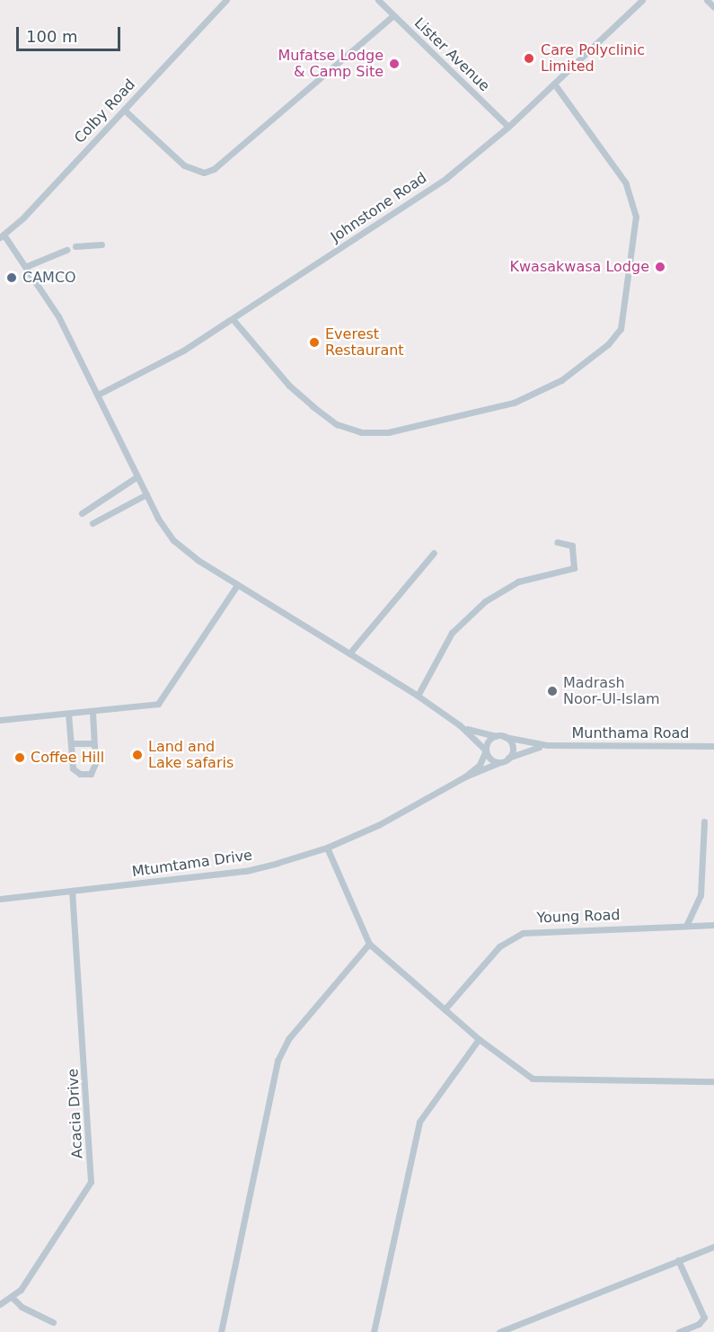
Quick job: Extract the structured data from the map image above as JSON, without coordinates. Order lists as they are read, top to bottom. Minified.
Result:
{"streets":{"street":["Lister Avenue","Colby Road","Johnstone Road","Munthama Road","Mtumtama Drive","Young Road","Acacia Drive"]},"crossings":[["Lister Avenue","Johnstone Road"],["Mtumtama Drive","Acacia Drive"]],"places":["Care Polyclinic Limited","Mufatse Lodge & Camp Site","Kwasakwasa Lodge","CAMCO","Everest Restaurant","Madrash Noor-Ul-Islam","Land and Lake safaris","Coffee Hill"],"scale_bar":"100 m"}
